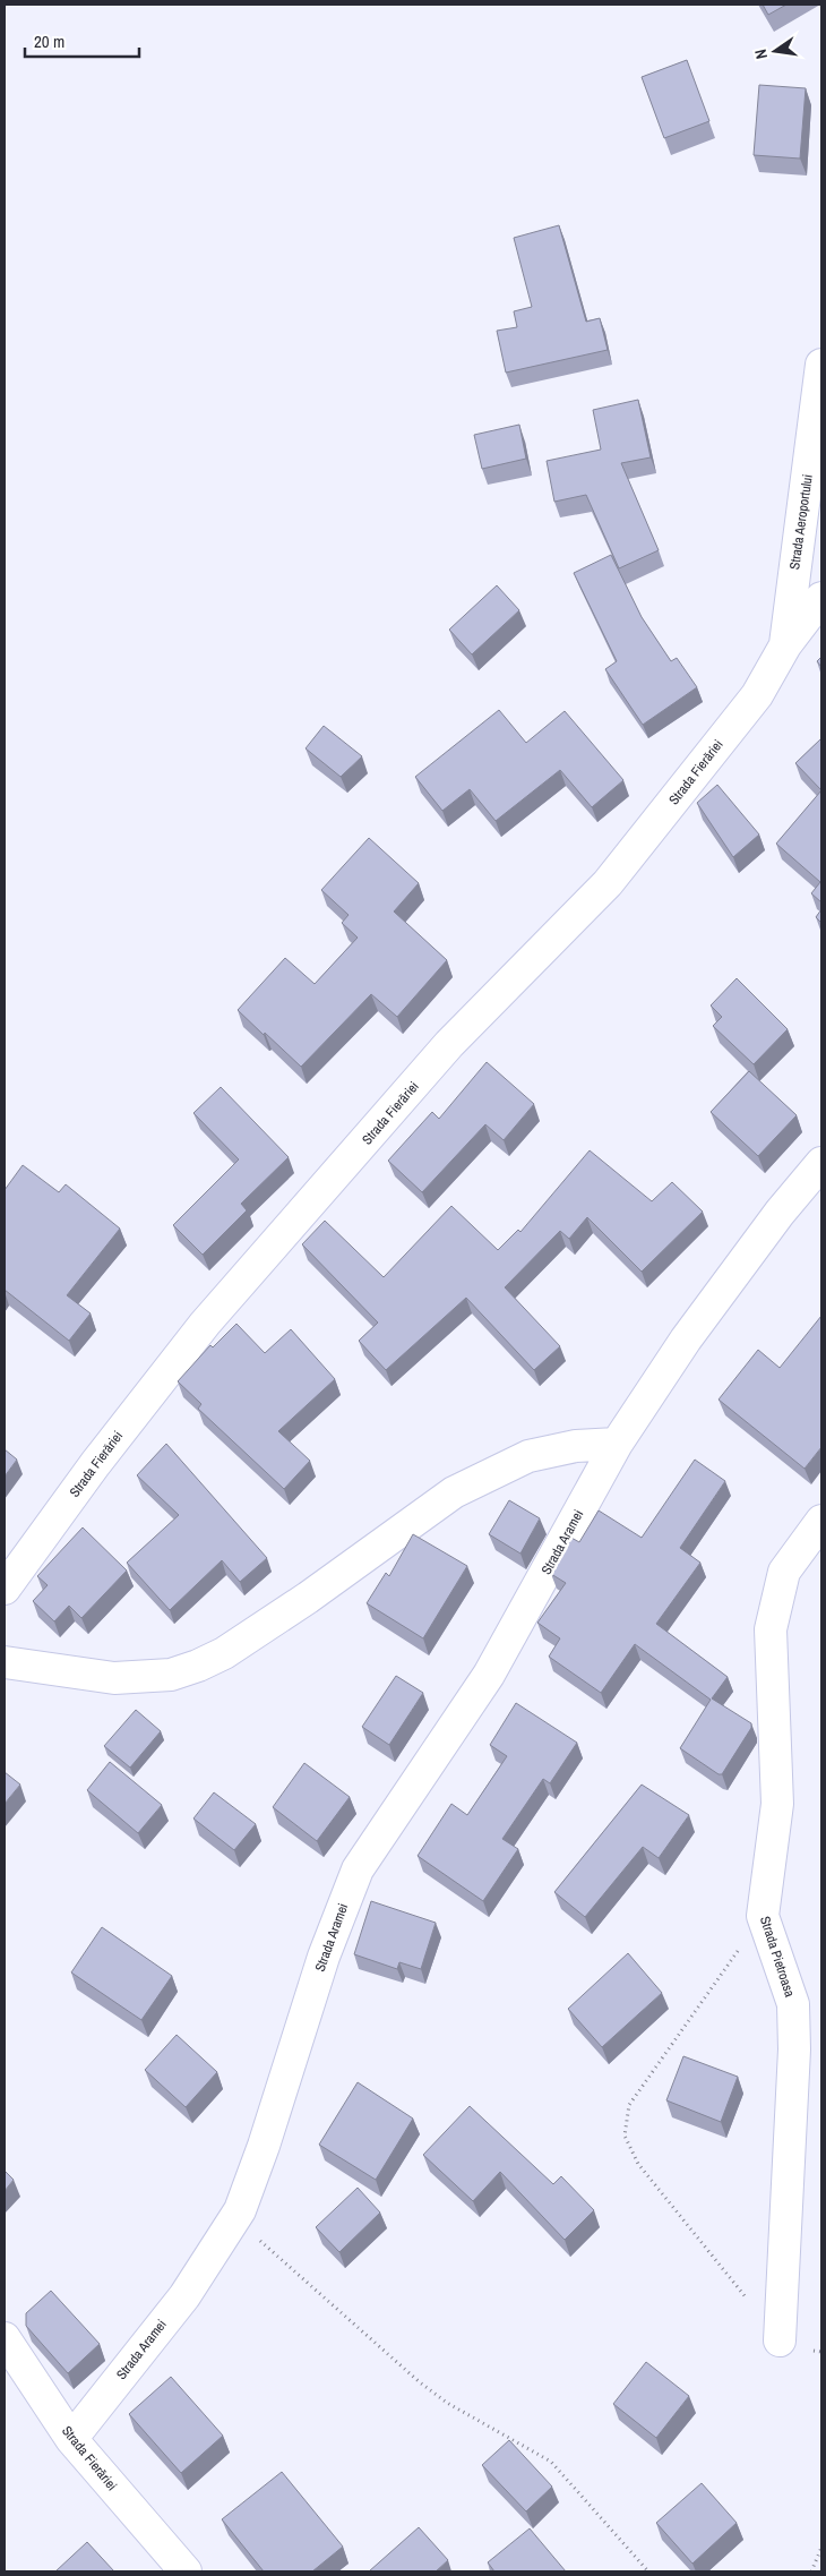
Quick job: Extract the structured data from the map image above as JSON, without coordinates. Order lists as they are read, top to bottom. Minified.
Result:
{"streets":{"street":["Strada Aeroportului","Strada Fierăriei","Strada Aramei","Strada Pietroasa"]},"crossings":[["Strada Aeroportului","Strada Fierăriei"],["Strada Fierăriei","Strada Aramei"]],"scale_bar":"20 m","north":"left"}
